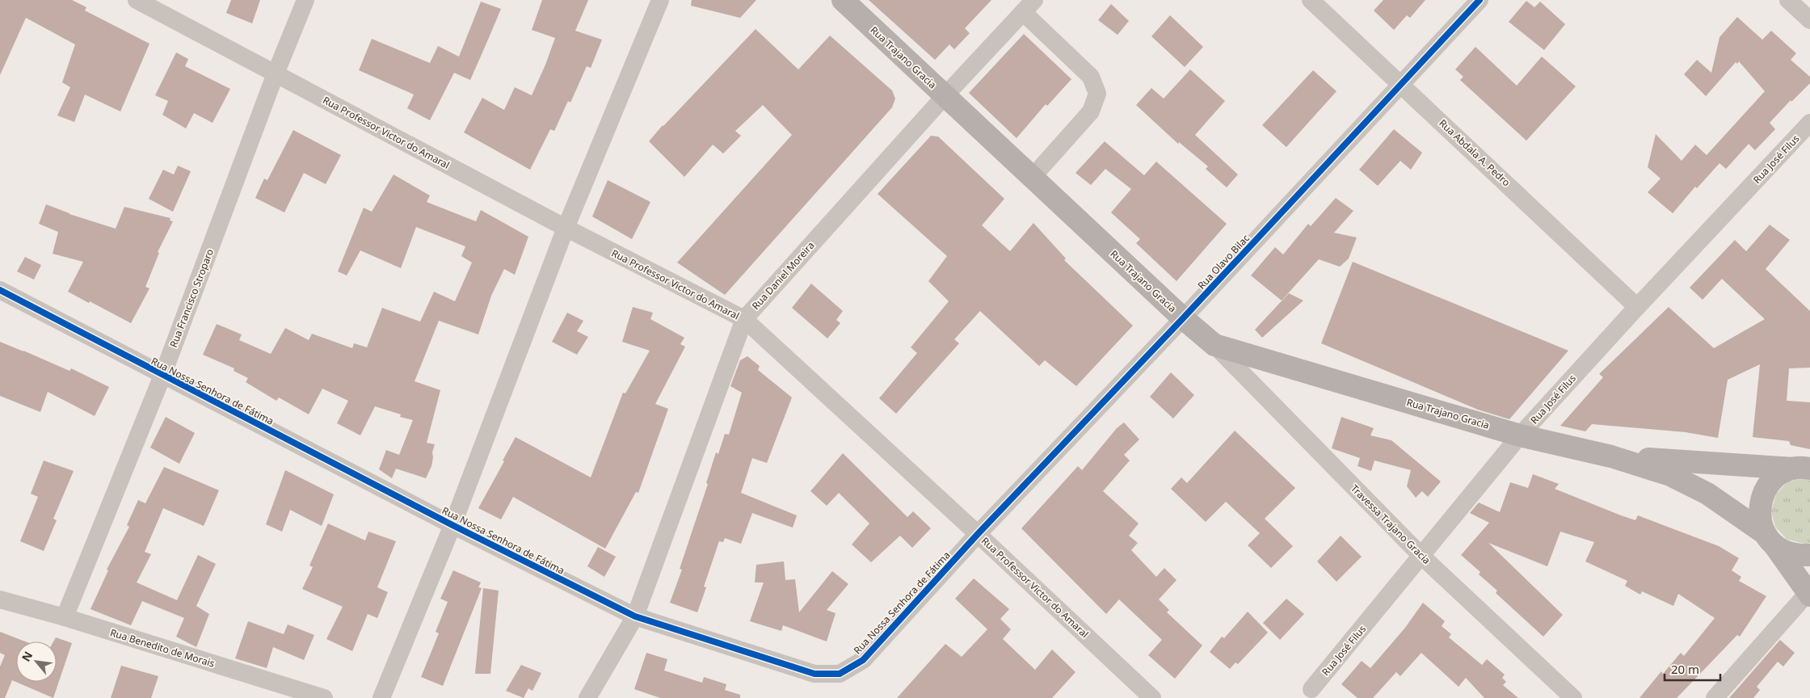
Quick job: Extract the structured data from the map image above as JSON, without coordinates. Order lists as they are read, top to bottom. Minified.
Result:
{"streets":{"main road":["Rua Trajano Gracia"],"street":["Rua Professor Victor do Amaral","Rua Abdala A. Pedro","Rua José Filus","Rua Olavo Bilac","Rua Daniel Moreira","Rua Francisco Stroparo","Rua Nossa Senhora de Fátima","Travessa Trajano Gracia","Rua Benedito de Morais"]},"crossings":[["Rua Trajano Gracia","Rua José Filus"],["Rua Trajano Gracia","Rua Olavo Bilac"],["Rua Trajano Gracia","Rua Daniel Moreira"],["Rua Trajano Gracia","Travessa Trajano Gracia"],["Rua Professor Victor do Amaral","Rua Olavo Bilac"],["Rua Professor Victor do Amaral","Rua Daniel Moreira"],["Rua Professor Victor do Amaral","Rua Francisco Stroparo"],["Rua Professor Victor do Amaral","Rua Nossa Senhora de Fátima"],["Rua Abdala A. Pedro","Rua José Filus"],["Rua Abdala A. Pedro","Rua Olavo Bilac"],["Rua José Filus","Travessa Trajano Gracia"],["Rua Olavo Bilac","Rua Nossa Senhora de Fátima"],["Rua Daniel Moreira","Rua Nossa Senhora de Fátima"],["Rua Francisco Stroparo","Rua Nossa Senhora de Fátima"],["Rua Francisco Stroparo","Rua Benedito de Morais"]],"scale_bar":"20 m","north":"top left"}
